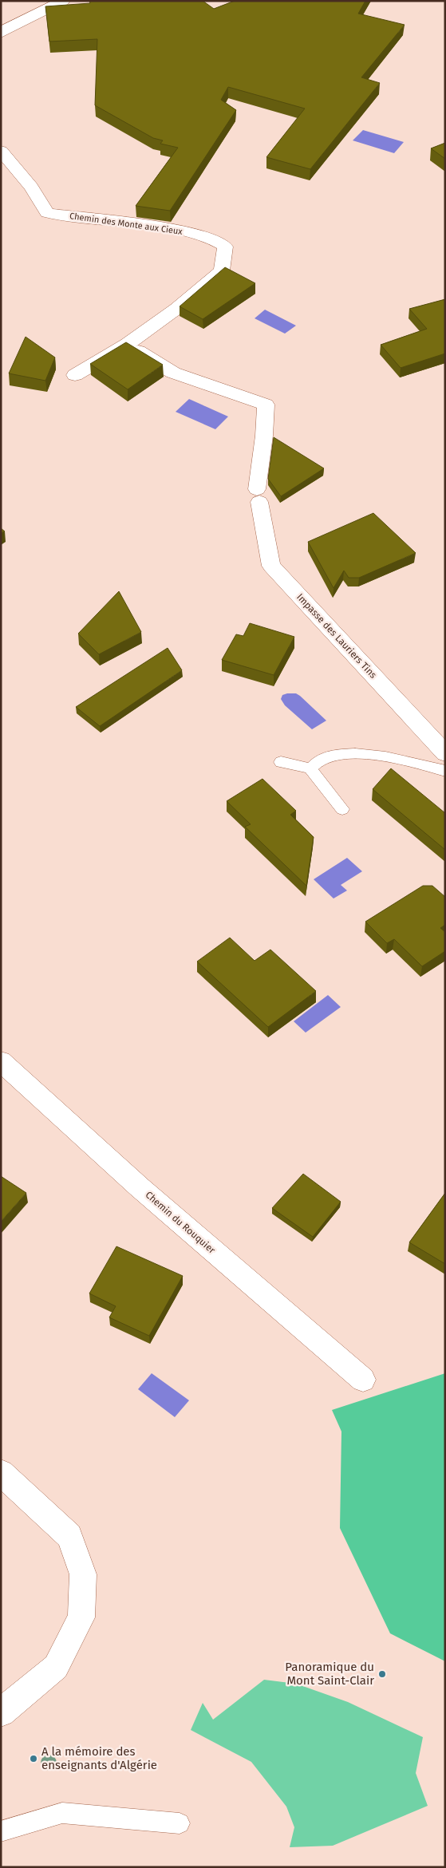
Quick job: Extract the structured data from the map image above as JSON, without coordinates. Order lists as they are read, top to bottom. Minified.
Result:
{"streets":{"street":["Chemin des Monte aux Cieux","Impasse des Lauriers Tins","Chemin du Rouquier"]},"crossings":[["Chemin des Monte aux Cieux","Impasse des Lauriers Tins"]],"places":["Panoramique du Mont Saint-Clair","A la mémoire des enseignants d'Algérie"]}
